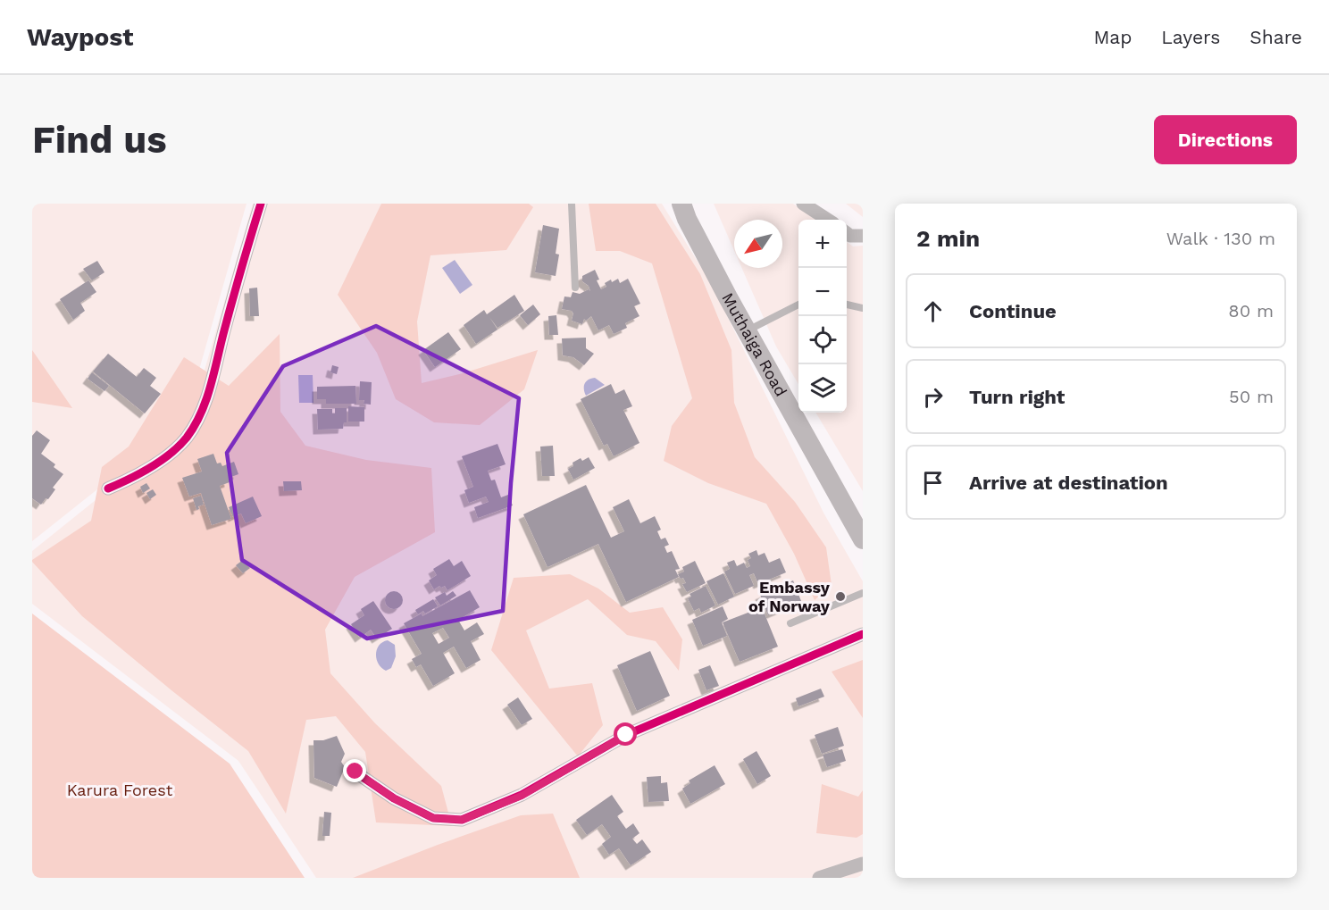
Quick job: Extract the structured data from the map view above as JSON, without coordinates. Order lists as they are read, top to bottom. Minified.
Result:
{"streets":{"main road":["Muthaiga Road"]},"parks":["Karura Forest"],"places":["Embassy of Norway"],"north":"bottom left","page":{"header":"Waypost","nav":["Map","Layers","Share"],"buttons":"Directions","title":"Find us","heading":["2 min","Walk · 130 m"],"map_buttons":["+","−"],"list":[["Continue","80 m"],["Turn right","50 m"],"Arrive at destination"]}}
